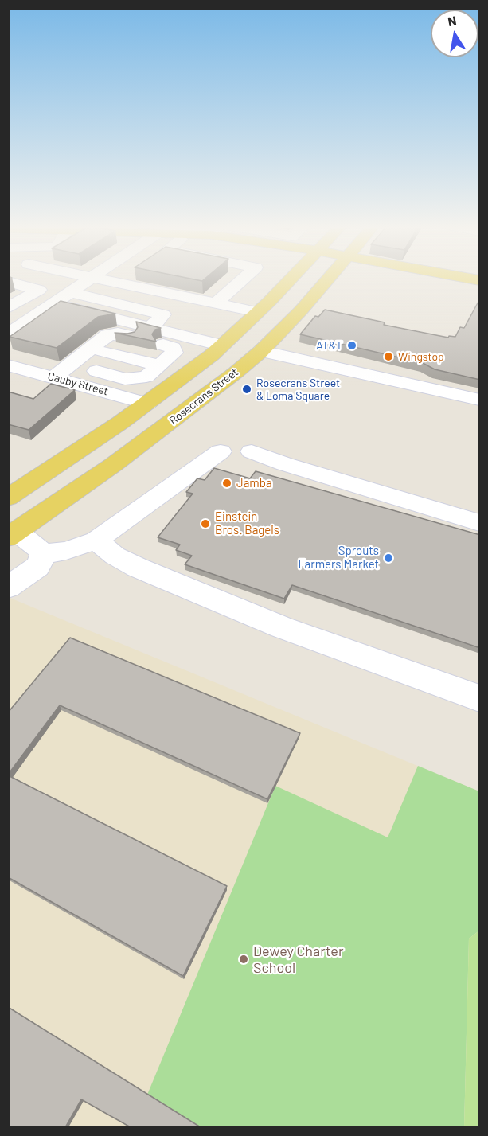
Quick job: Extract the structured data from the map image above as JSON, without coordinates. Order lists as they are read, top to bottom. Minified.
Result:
{"streets":{"main road":["Rosecrans Street"],"street":["Cauby Street"]},"places":["AT&T","Wingstop","Rosecrans Street & Loma Square","Jamba","Einstein Bros. Bagels","Sprouts Farmers Market","Dewey Charter School"],"north":"top"}
